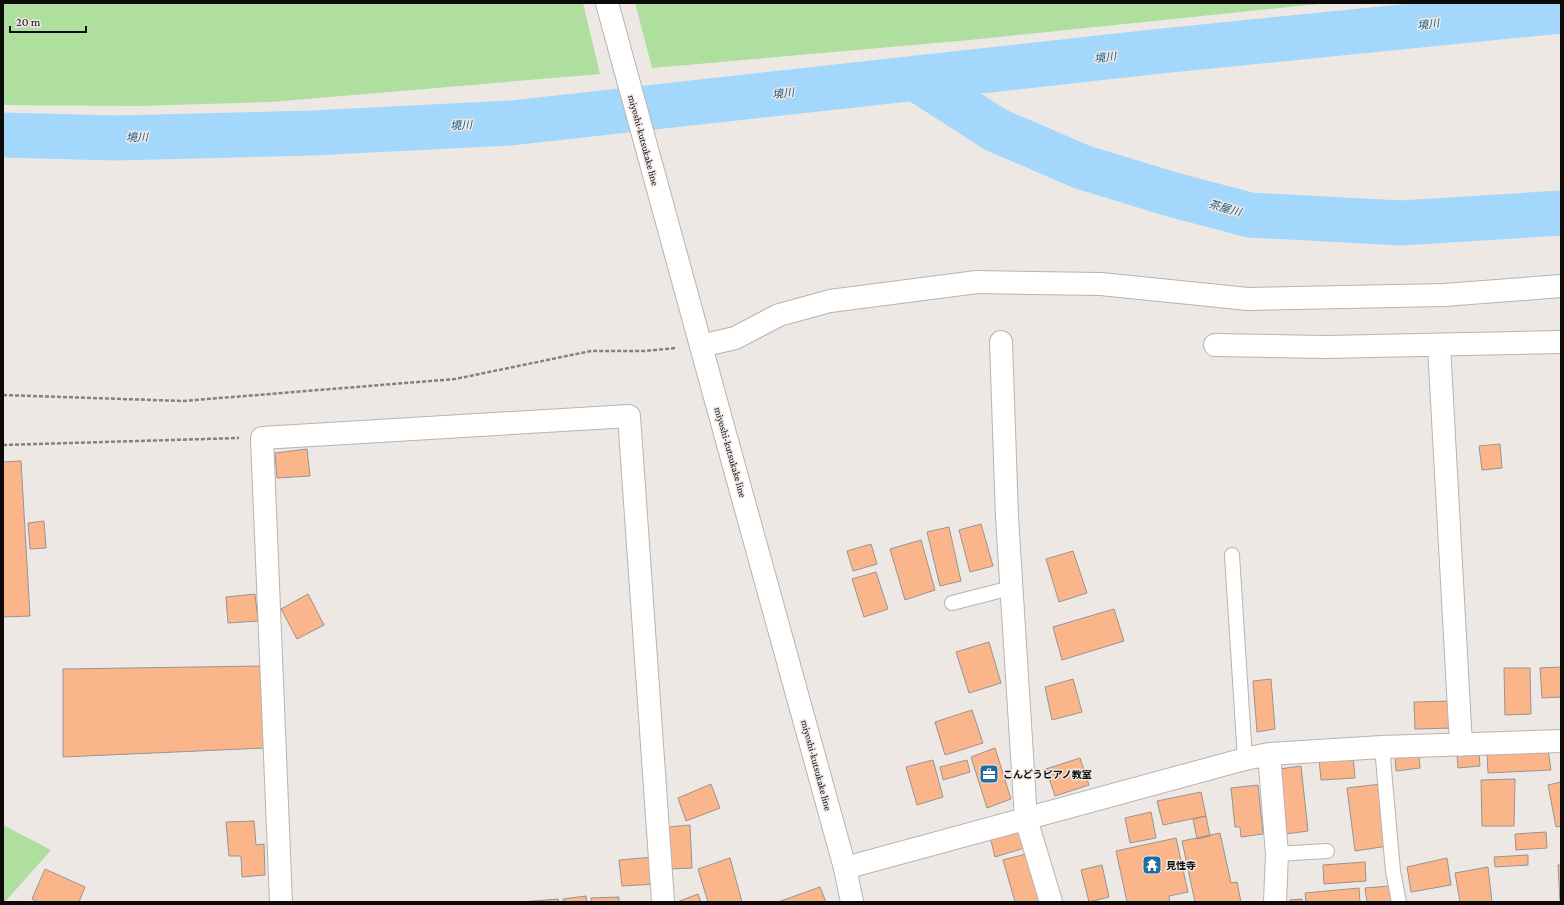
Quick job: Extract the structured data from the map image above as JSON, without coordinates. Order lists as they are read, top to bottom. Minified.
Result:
{"streets":{"street":["miyoshi-kutsukake line"]},"water":["境川","茶屋川"],"places":{"office":["こんどうピアノ教室"],"temple":["見性寺"]},"scale_bar":"20 m"}
